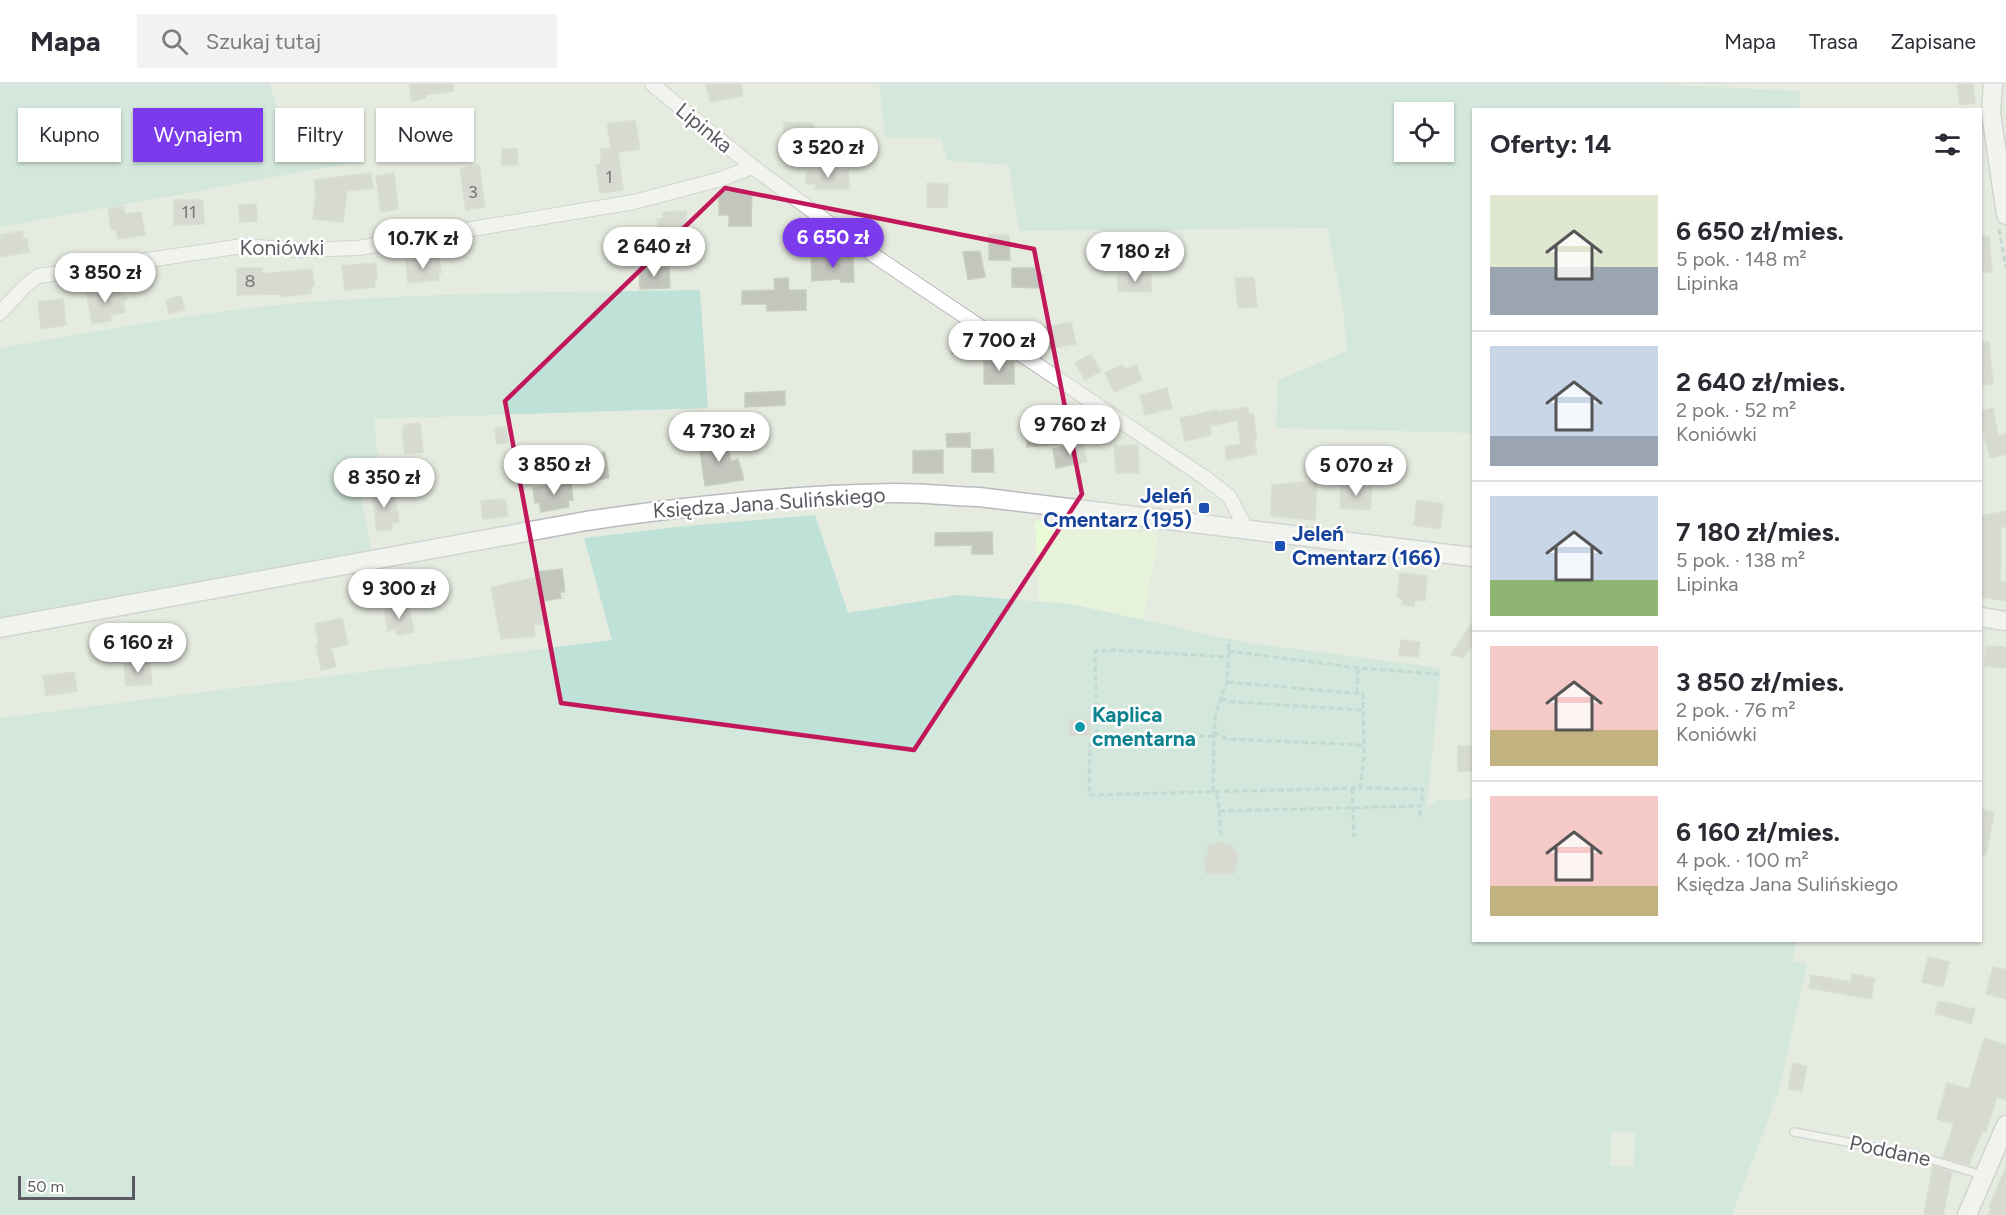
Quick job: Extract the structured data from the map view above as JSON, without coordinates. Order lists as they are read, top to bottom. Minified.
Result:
{"streets":{"street":["Lipinka","Koniówki","Księdza Jana Sulińskiego"],"lane":["Poddane"]},"crossings":[["Lipinka","Koniówki"],["Lipinka","Księdza Jana Sulińskiego"]],"places":{"transit":["Jeleń Cmentarz (195)","Jeleń Cmentarz (166)"],"other":["Kaplica cmentarna"]},"house_numbers":["1","3","11","8"],"scale_bar":"50 m","page":{"header":"Mapa","search":"Szukaj tutaj","nav":["Mapa","Trasa","Zapisane"],"chip":["Kupno","Wynajem","Filtry","Nowe"],"heading":"Oferty: 14","price":["3 520 zł","6 650 zł","10.7K zł","2 640 zł","7 180 zł","3 850 zł","7 700 zł","9 760 zł","4 730 zł","3 850 zł","5 070 zł","8 350 zł","9 300 zł","6 160 zł"],"list":[{"name":"6 650 zł/mies.","note":"5 pok. · 148 m² · Lipinka"},{"name":"2 640 zł/mies.","note":"2 pok. · 52 m² · Koniówki"},{"name":"7 180 zł/mies.","note":"5 pok. · 138 m² · Lipinka"},{"name":"3 850 zł/mies.","note":"2 pok. · 76 m² · Koniówki"},{"name":"6 160 zł/mies.","note":"4 pok. · 100 m² · Księdza Jana Sulińskiego"}],"scale":"50 m"}}
